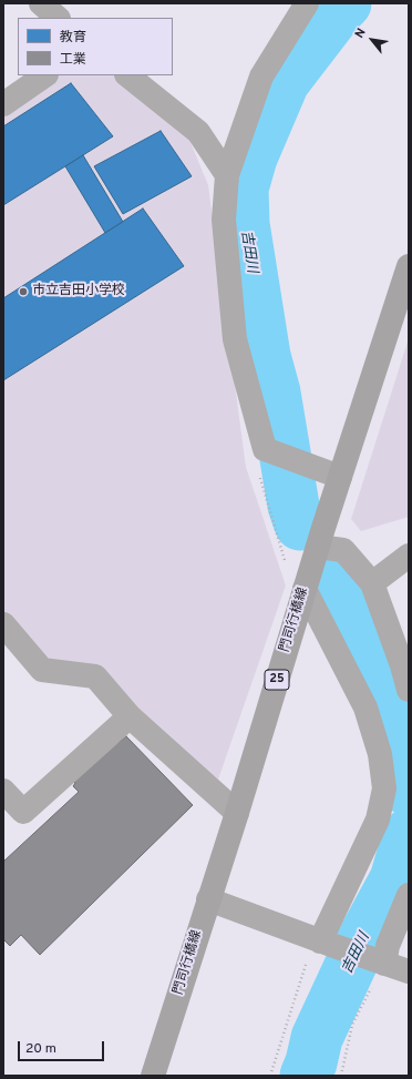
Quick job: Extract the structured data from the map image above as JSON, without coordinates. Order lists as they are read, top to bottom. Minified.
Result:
{"streets":{"main road":["門司行橋線","25"]},"water":["吉田川"],"places":["市立吉田小学校"],"legend":["教育","工業"],"scale_bar":"20 m","north":"top left"}
